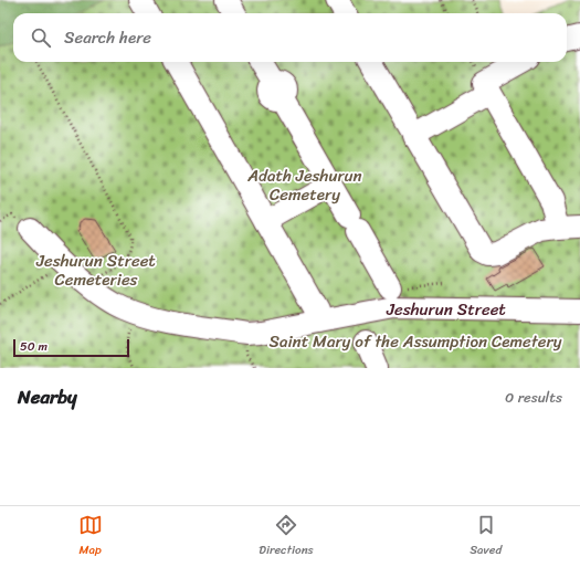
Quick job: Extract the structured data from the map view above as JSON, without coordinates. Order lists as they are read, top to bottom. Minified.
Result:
{"streets":{"street":["Jeshurun Street"]},"parks":["Adath Jeshurun Cemetery","Jeshurun Street Cemeteries","Saint Mary of the Assumption Cemetery"],"scale_bar":"50 m","page":{"search":"Search here","scale":"50 m","heading":["Nearby","0 results"],"nav":["Map","Directions","Saved"]}}
